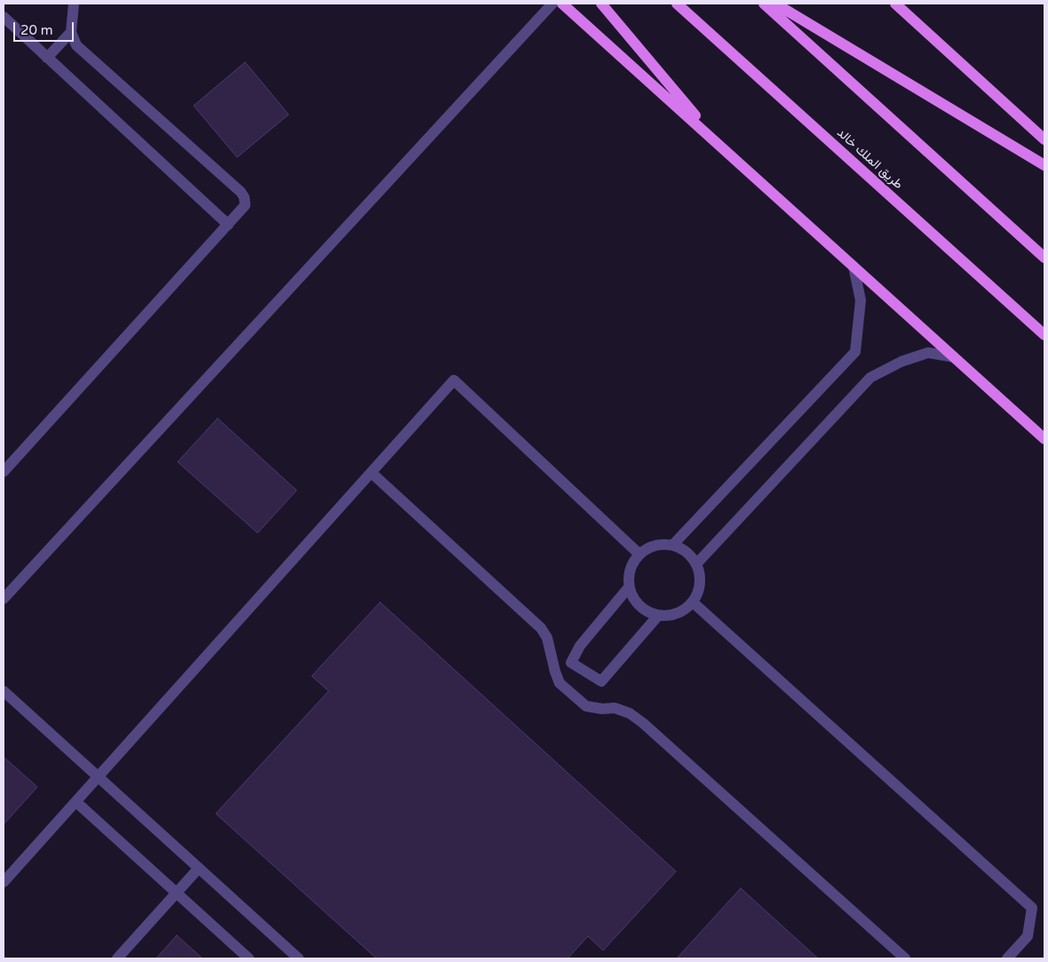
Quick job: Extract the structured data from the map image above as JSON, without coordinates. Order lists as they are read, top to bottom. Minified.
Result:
{"streets":{"main road":["طريق الملك خالد"]},"scale_bar":"20 m"}
